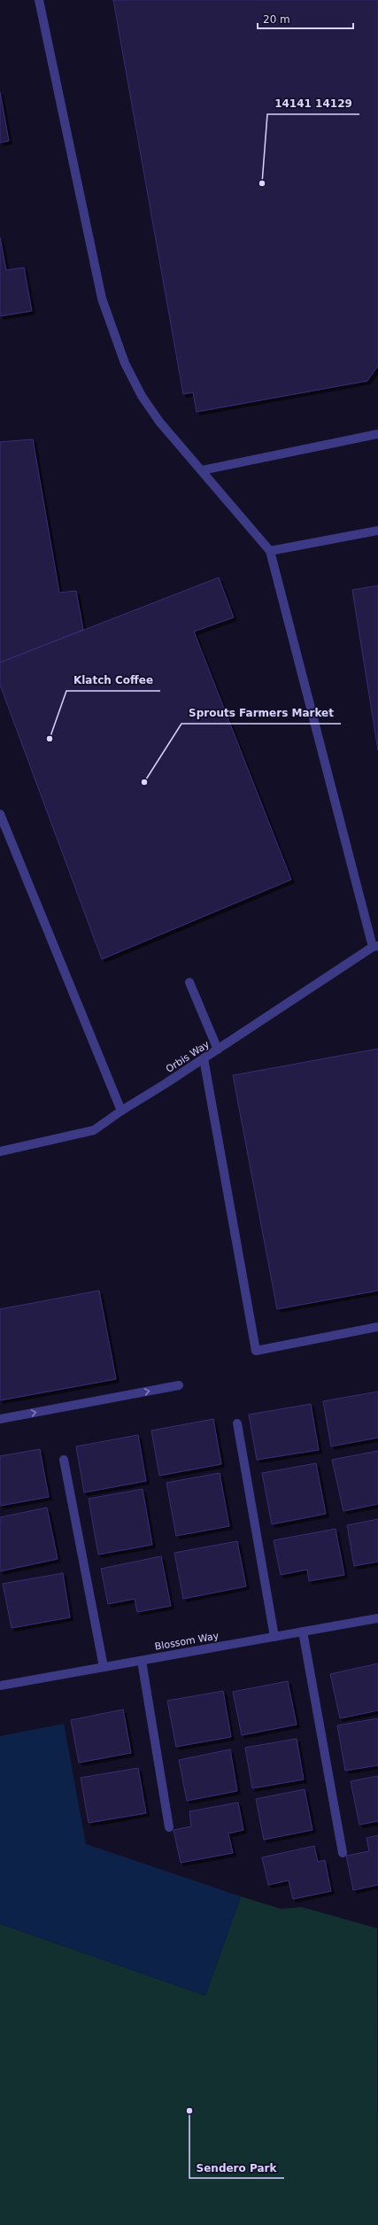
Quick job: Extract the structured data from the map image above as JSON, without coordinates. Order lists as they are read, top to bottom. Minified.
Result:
{"streets":{"street":["Orbis Way","Blossom Way"]},"places":["14141 14129","Klatch Coffee","Sprouts Farmers Market","Sendero Park"],"scale_bar":"20 m"}
